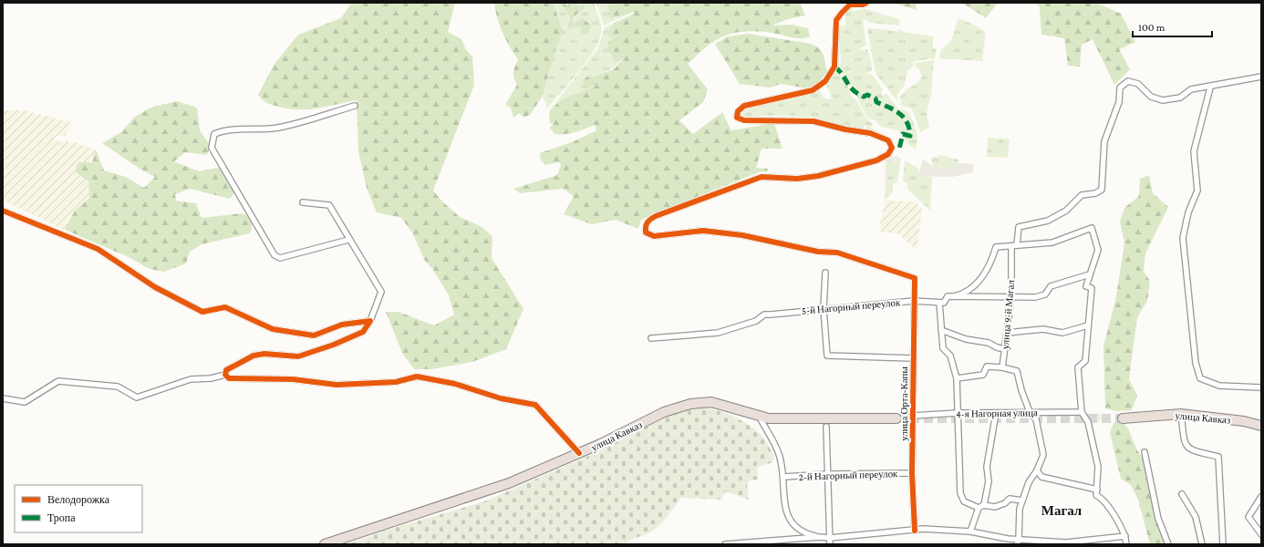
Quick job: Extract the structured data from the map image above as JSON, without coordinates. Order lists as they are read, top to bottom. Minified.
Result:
{"streets":{"highway":["улица Кавказ"],"street":["5-й Нагорный переулок","улица 9-й Магал","улица Орта-Капы","4-я Нагорная улица","2-й Нагорный переулок"]},"crossings":[["5-й Нагорный переулок","улица 9-й Магал"],["5-й Нагорный переулок","улица Орта-Капы"],["улица Орта-Капы","4-я Нагорная улица"],["улица Орта-Капы","2-й Нагорный переулок"]],"districts":["Магал"],"legend":["Велодорожка","Тропа"],"scale_bar":"100 m"}
